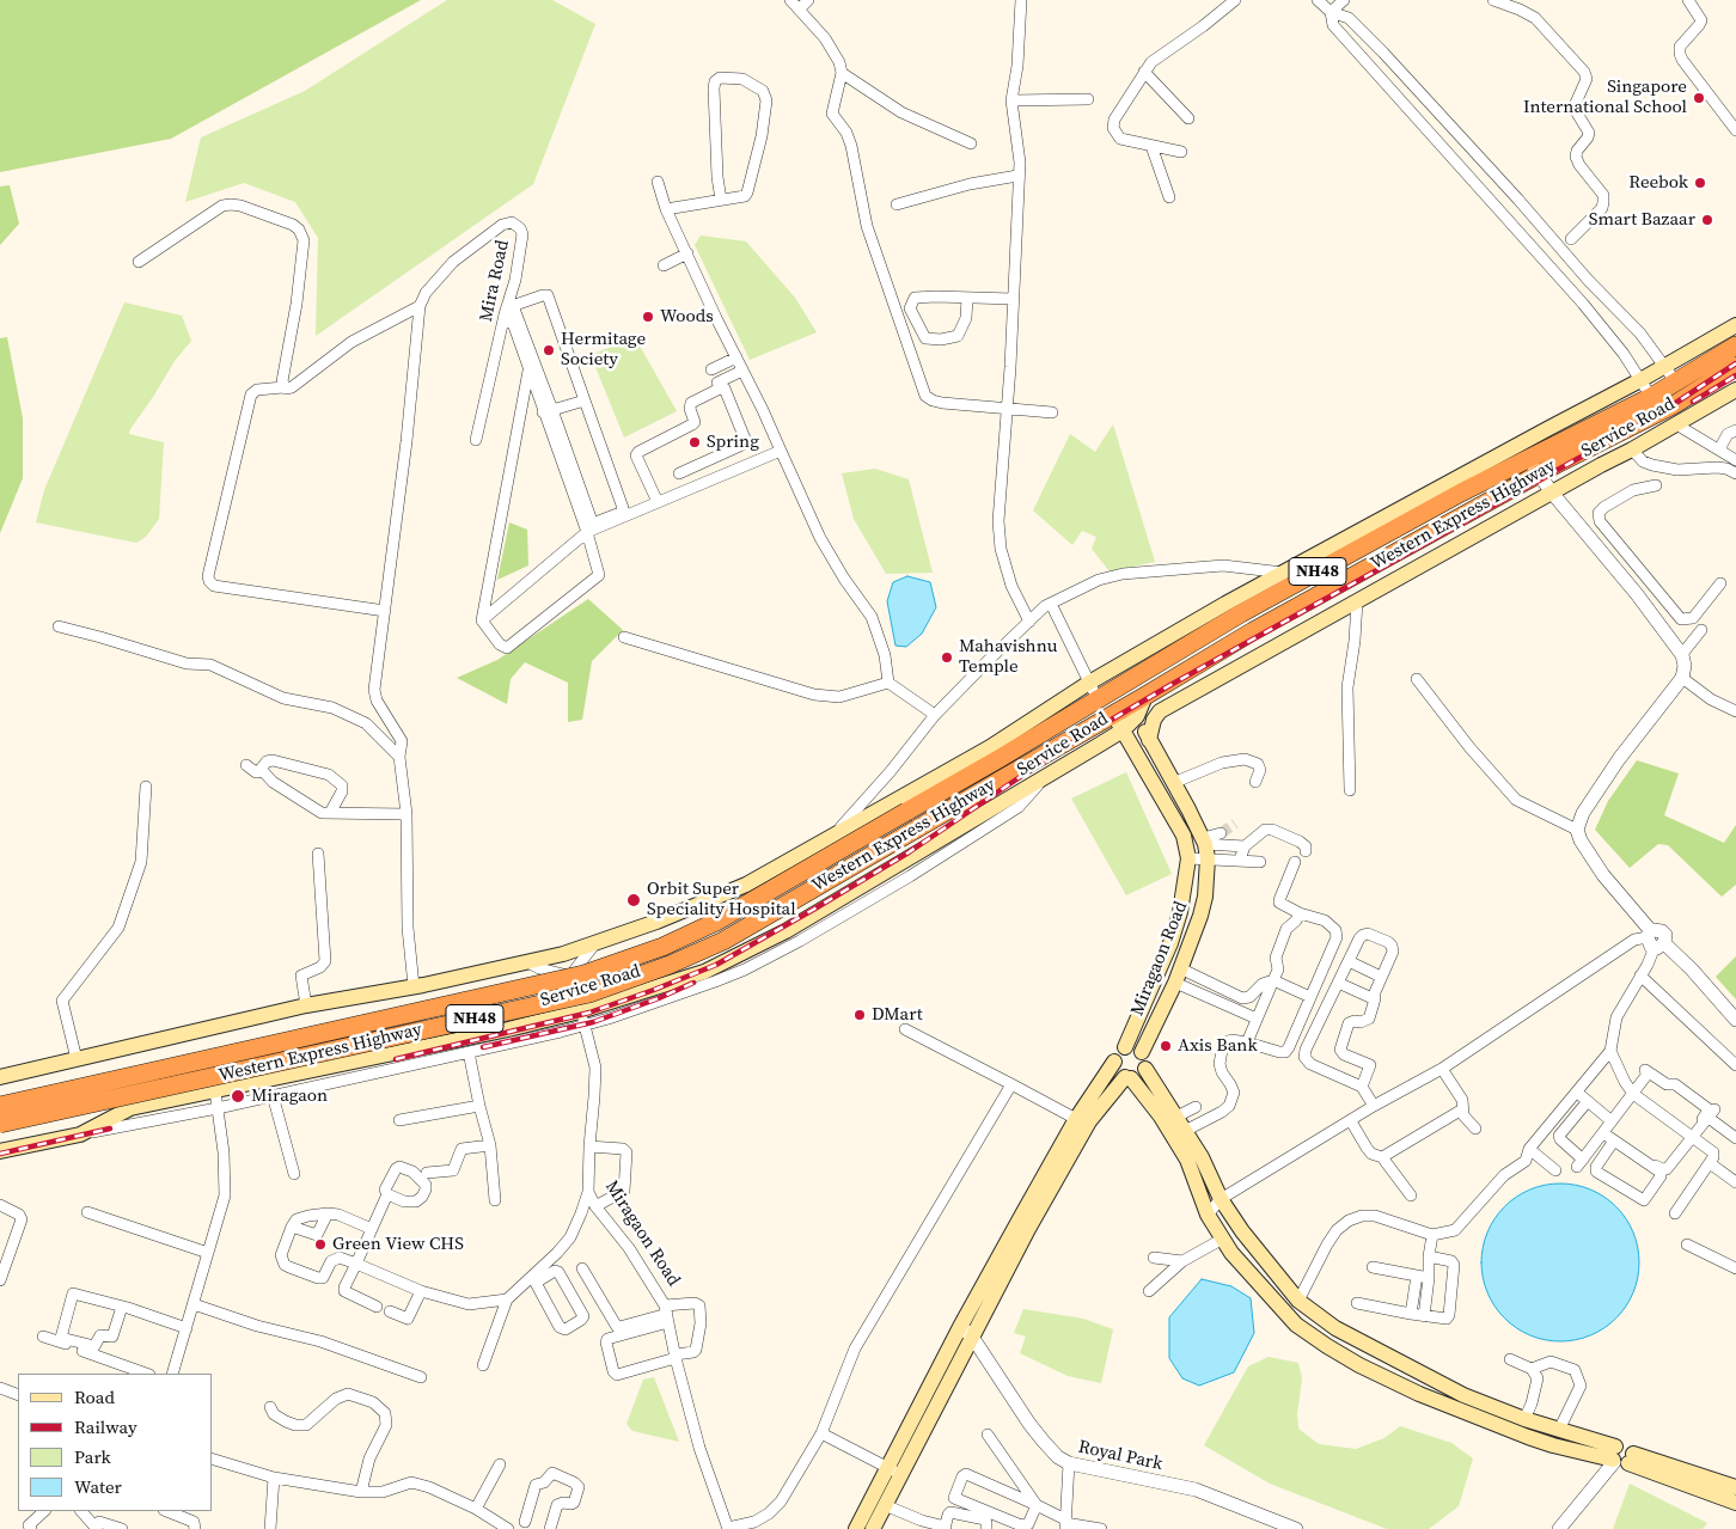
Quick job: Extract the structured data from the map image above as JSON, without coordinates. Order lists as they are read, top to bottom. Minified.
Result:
{"streets":{"highway":["Western Express Highway","NH48"],"main road":["Service Road","Miragaon Road"],"street":["Mira Road","Royal Park"]},"crossings":[["Service Road","Miragaon Road"],["Western Express Highway","Miragaon Road"]],"places":["Singapore International School","Reebok","Smart Bazaar","Woods","Hermitage Society","Spring","Mahavishnu Temple","Orbit Super Speciality Hospital","DMart","Axis Bank","Miragaon","Green View CHS"],"legend":["Road","Railway","Park","Water"]}
